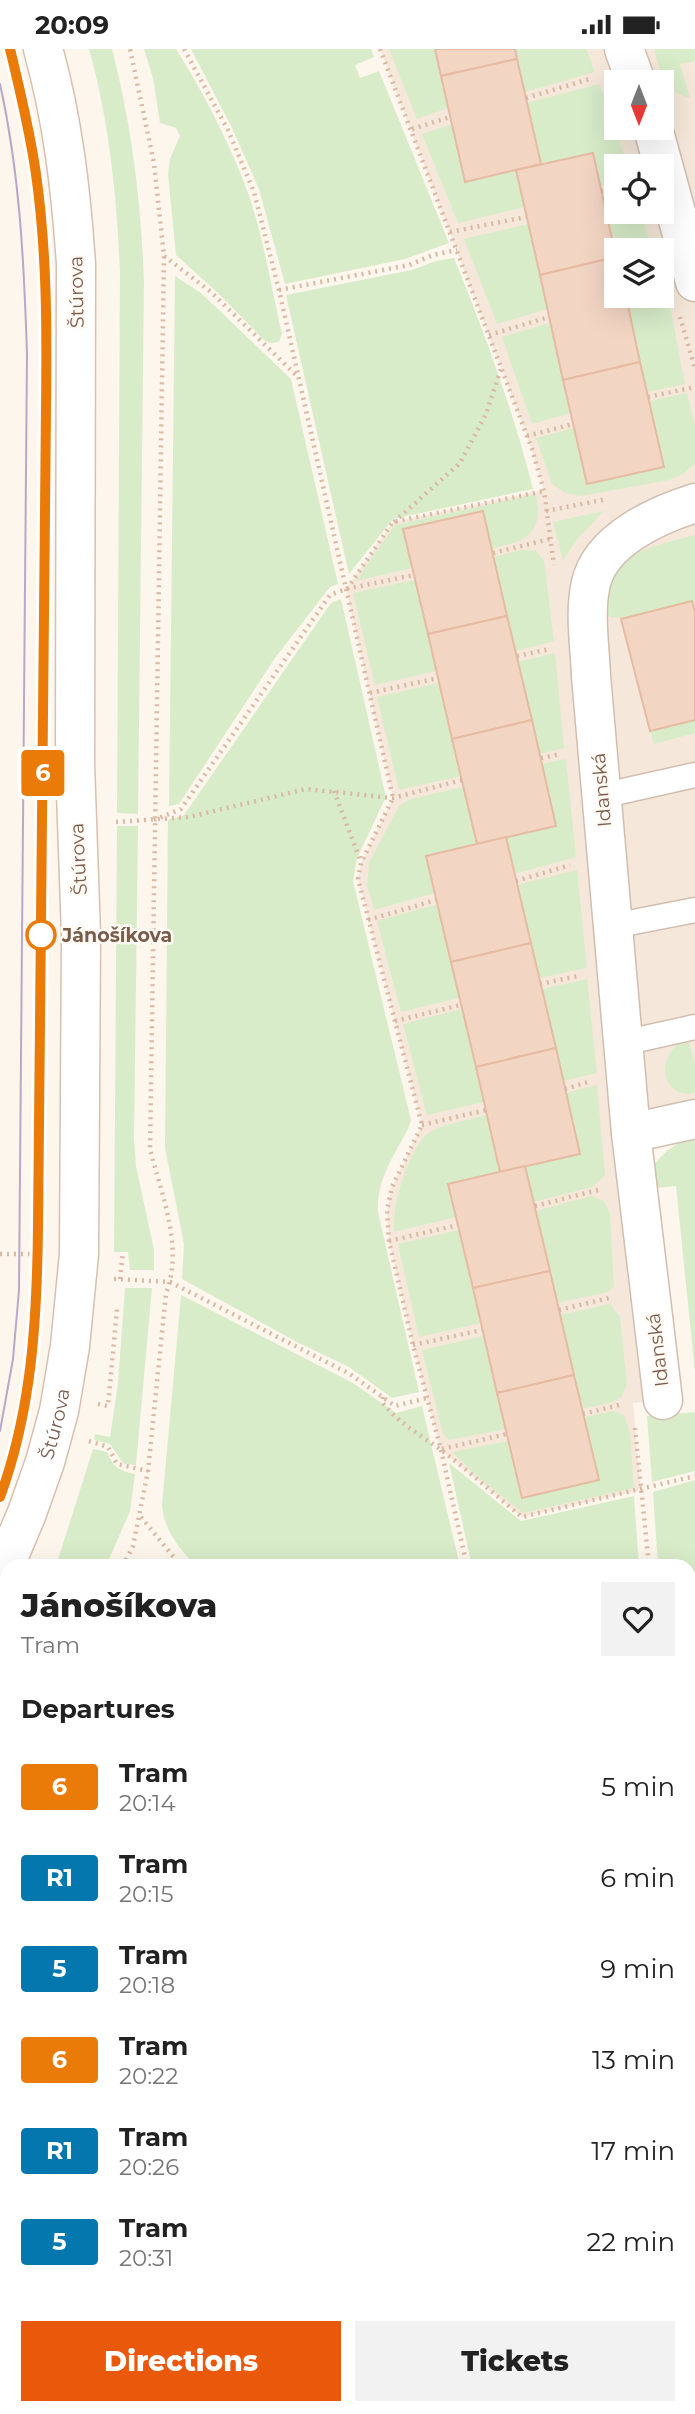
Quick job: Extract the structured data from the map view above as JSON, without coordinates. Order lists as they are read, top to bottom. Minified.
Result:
{"streets":{"street":["Štúrova","Idanská"]},"places":["Jánošíkova"],"lines":["tram line 6"],"north":"bottom","page":{"status":"20:09","on_map":"6","heading":[["Jánošíkova","Tram"],"Departures"],"list":[{"mark":"6","name":"Tram","note":"20:14","value":"5 min"},{"mark":"R1","name":"Tram","note":"20:15","value":"6 min"},{"mark":"5","name":"Tram","note":"20:18","value":"9 min"},{"mark":"6","name":"Tram","note":"20:22","value":"13 min"},{"mark":"R1","name":"Tram","note":"20:26","value":"17 min"},{"mark":"5","name":"Tram","note":"20:31","value":"22 min"}],"buttons":["Directions","Tickets"]}}
